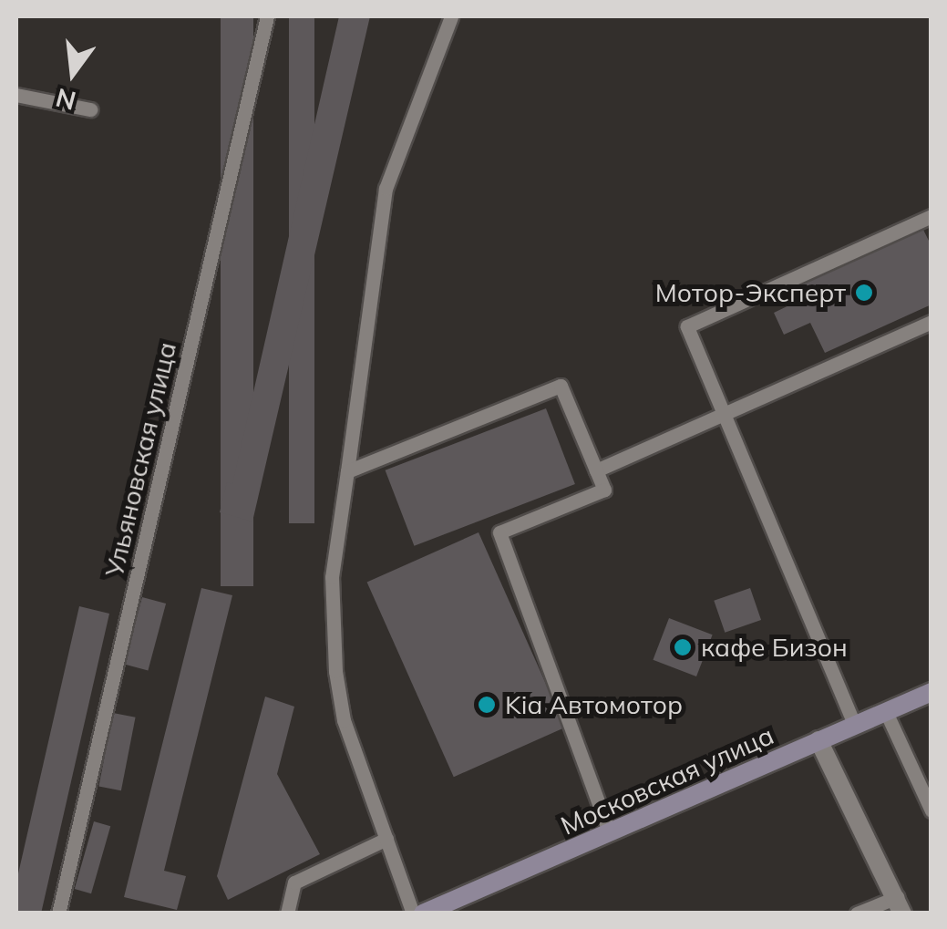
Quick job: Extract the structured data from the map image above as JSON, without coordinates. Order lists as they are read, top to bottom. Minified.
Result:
{"streets":{"main road":["Московская улица"],"lane":["Ульяновская улица"]},"places":["Мотор-Эксперт","кафе Бизон","Kia Автомотор"],"north":"bottom"}
